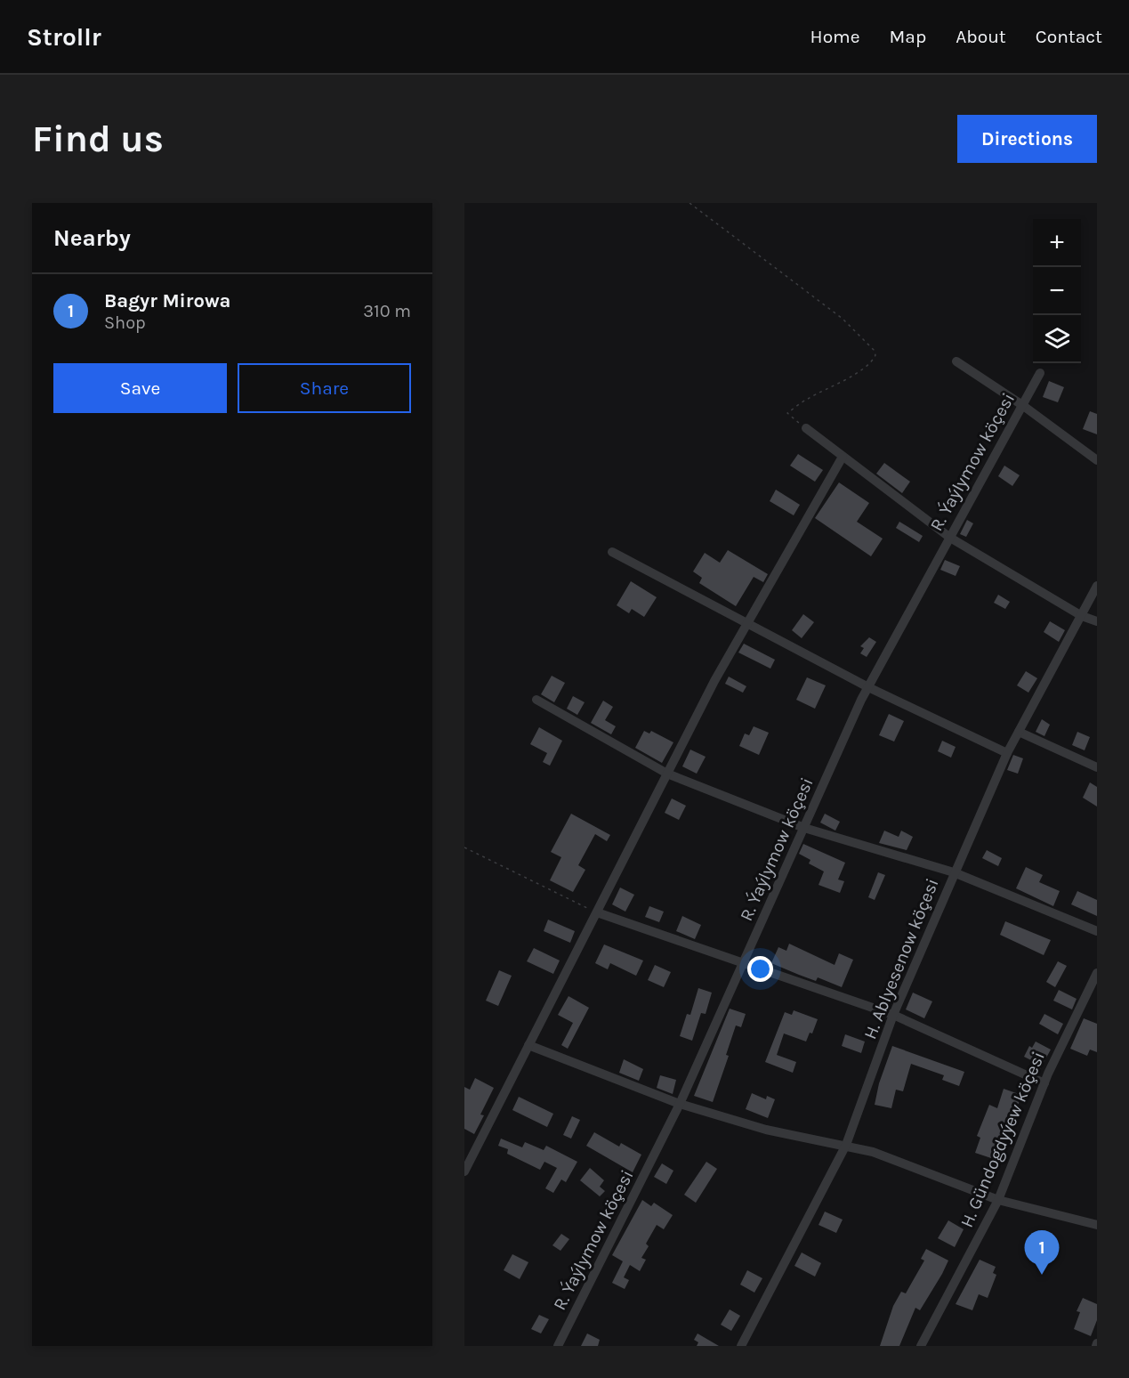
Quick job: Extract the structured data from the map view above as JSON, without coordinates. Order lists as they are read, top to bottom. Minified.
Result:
{"streets":{"street":["R. Ýaýlymow köçesi","H. Ablyesenow köçesi","H. Gündogdyýew köçesi"]},"page":{"header":"Strollr","nav":["Home","Map","About","Contact"],"buttons":["Directions",["Save","Share"]],"title":"Find us","heading":"Nearby","map_buttons":["+","−"],"list":[{"mark":"1","name":"Bagyr Mirowa","note":"Shop","value":"310 m"}],"pins":"1"}}
